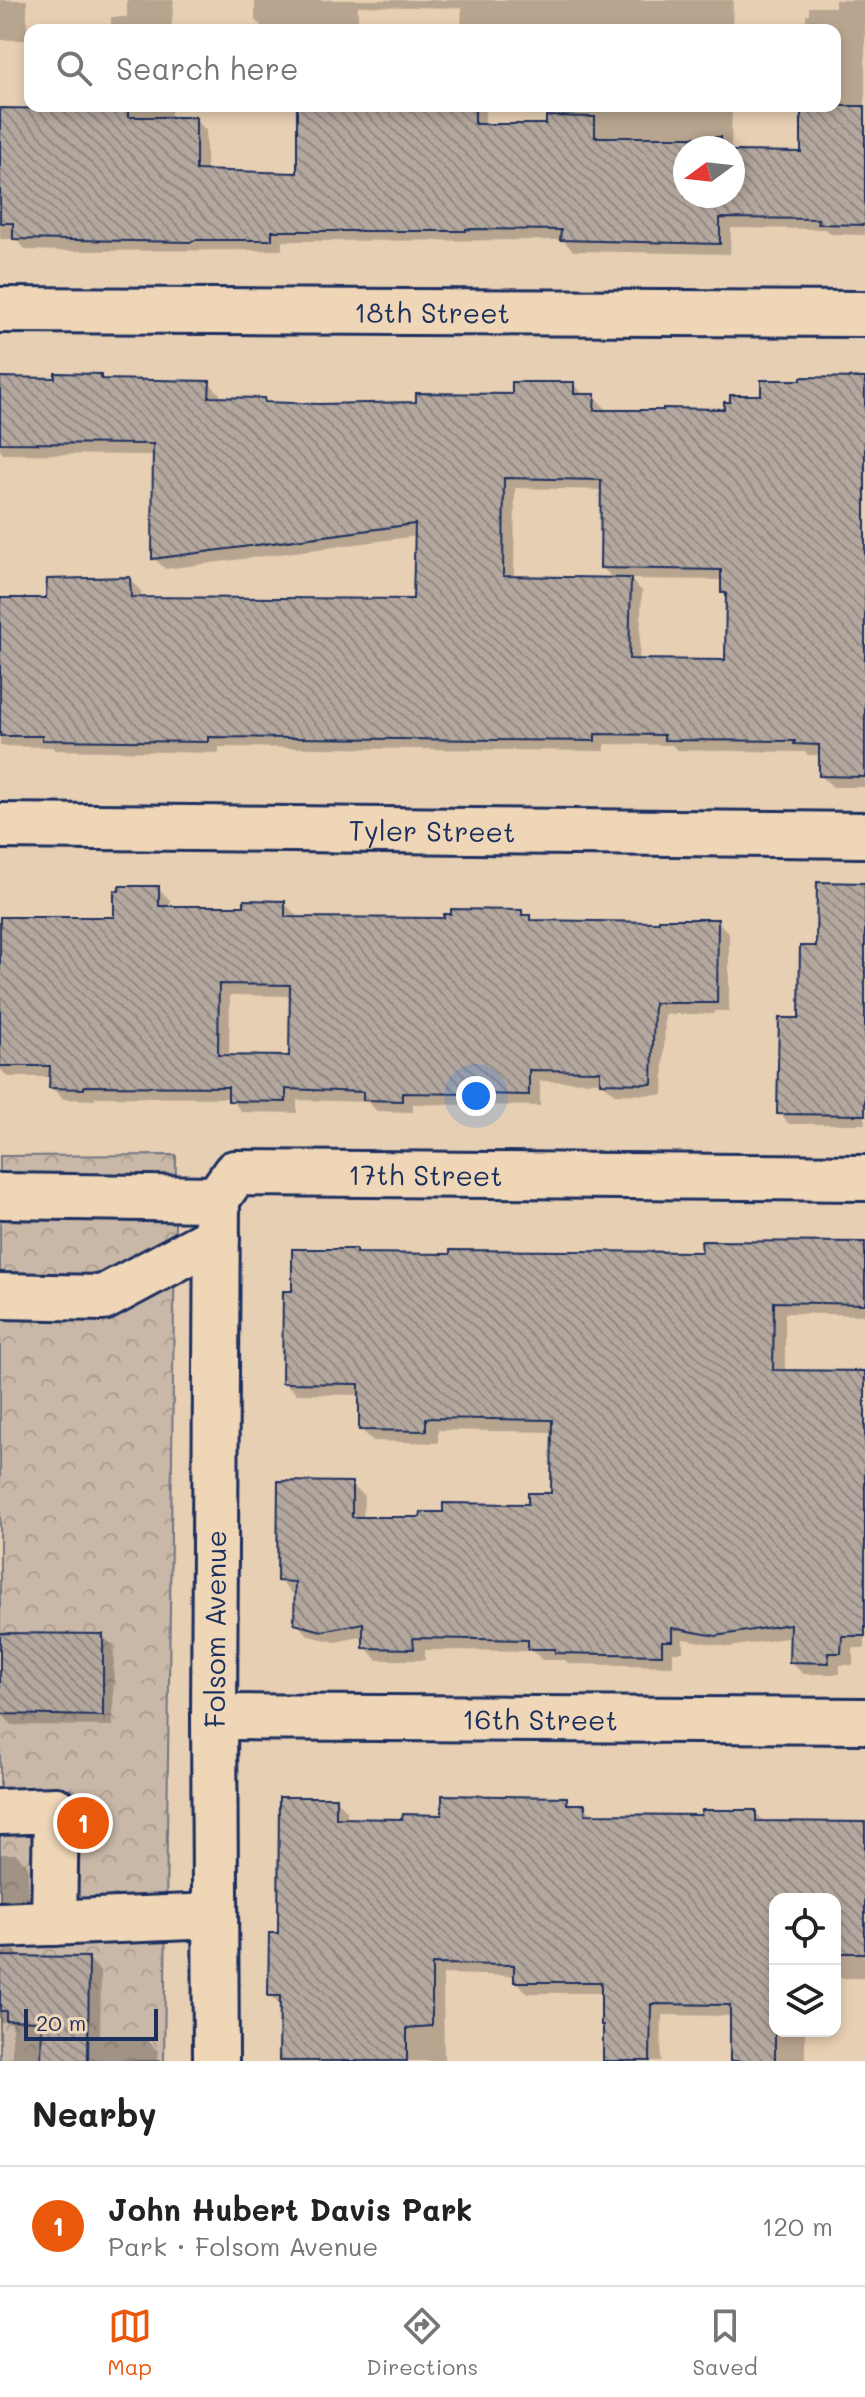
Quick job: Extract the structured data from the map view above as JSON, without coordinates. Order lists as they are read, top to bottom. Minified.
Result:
{"streets":{"street":["18th Street","Tyler Street","17th Street","Folsom Avenue","16th Street"]},"crossings":[["17th Street","Folsom Avenue"],["Folsom Avenue","16th Street"]],"scale_bar":"20 m","north":"left","page":{"search":"Search here","pins":"1","scale":"20 m","heading":"Nearby","list":[{"mark":"1","name":"John Hubert Davis Park","note":"Park · Folsom Avenue","value":"120 m"}],"nav":["Map","Directions","Saved"]}}
